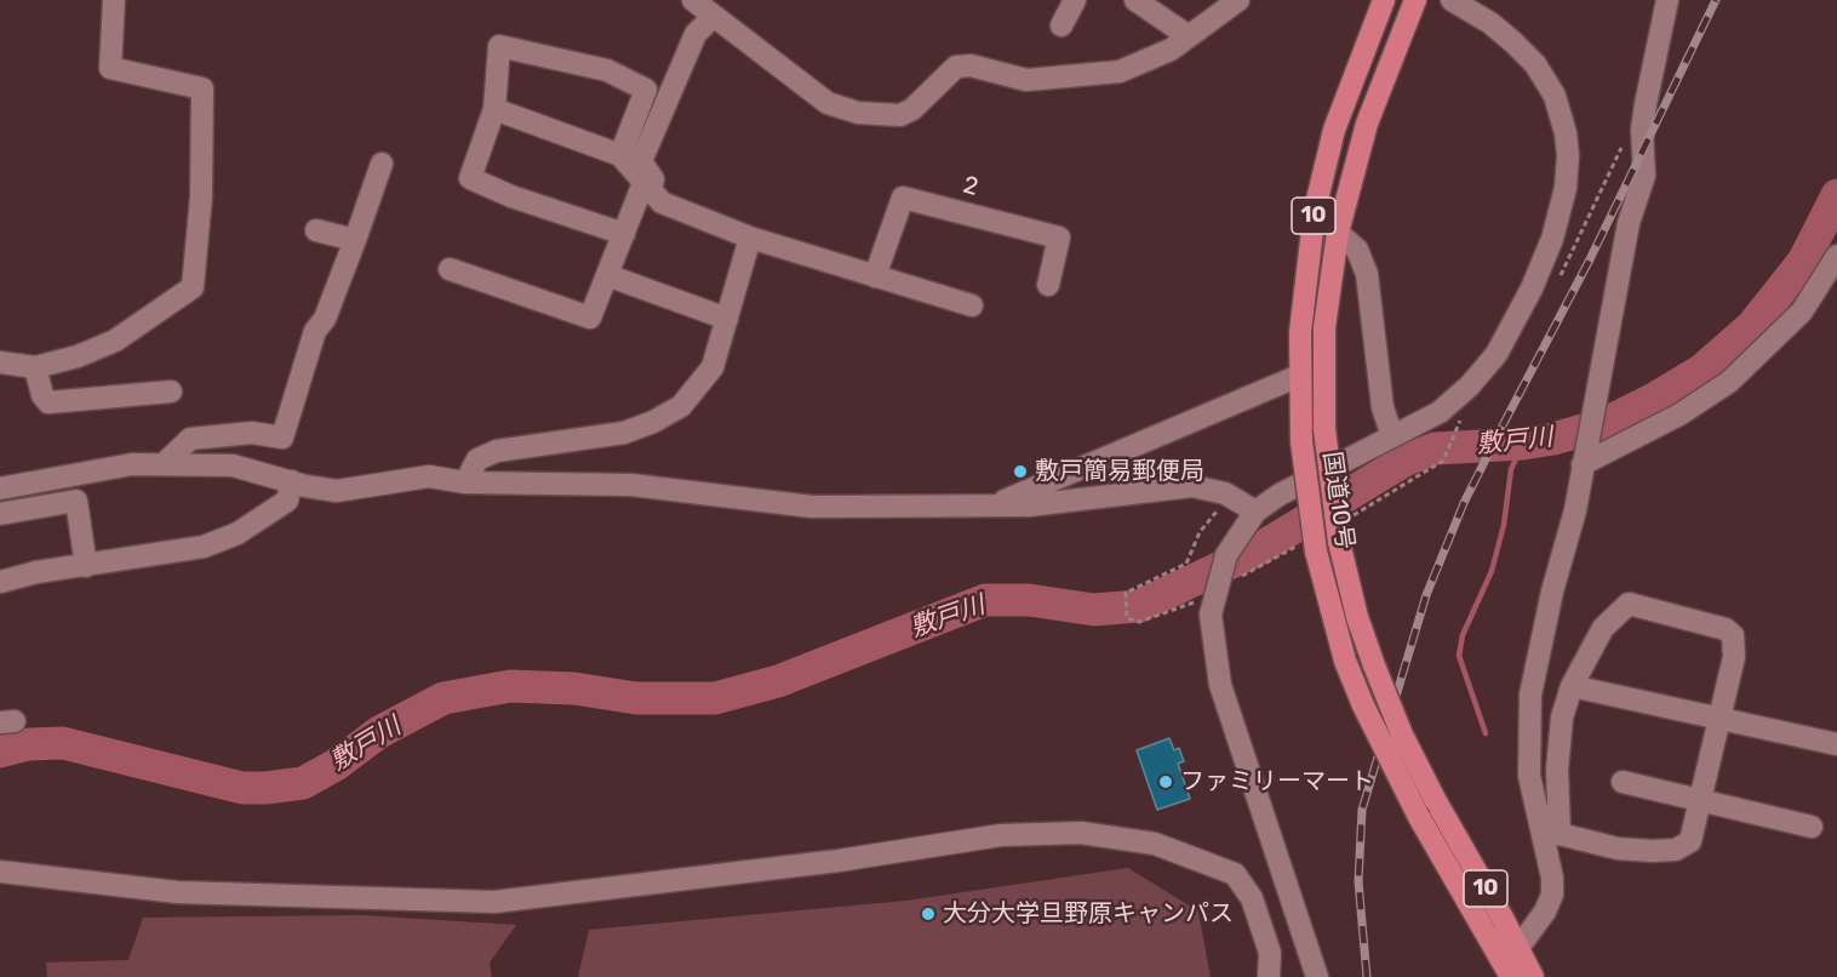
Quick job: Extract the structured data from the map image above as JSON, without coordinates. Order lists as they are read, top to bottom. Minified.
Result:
{"streets":{"highway":["10","国道10号"],"street":["2"]},"water":["敷戸川"],"places":["敷戸簡易郵便局","ファミリーマート","大分大学旦野原キャンパス"]}
